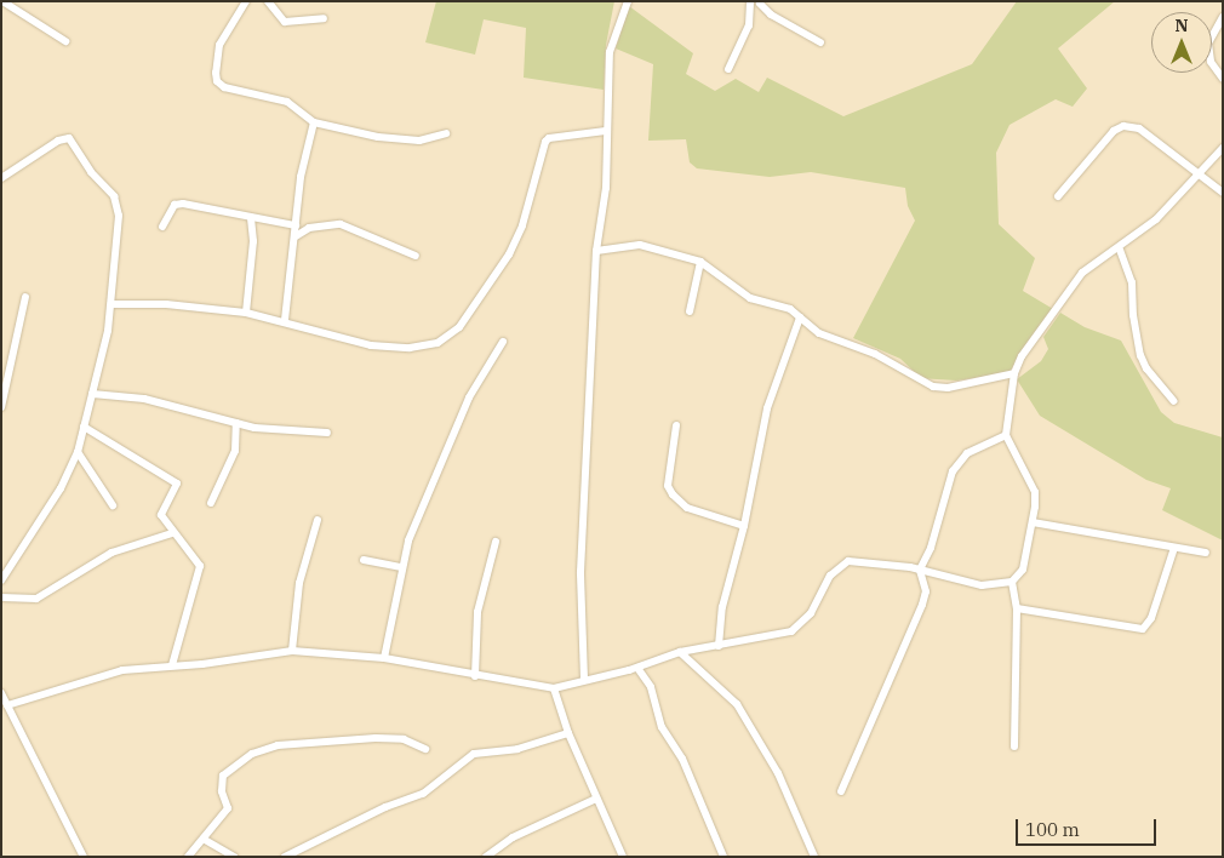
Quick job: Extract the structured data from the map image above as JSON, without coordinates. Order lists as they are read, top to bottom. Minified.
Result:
{"scale_bar":"100 m","north":"top"}
